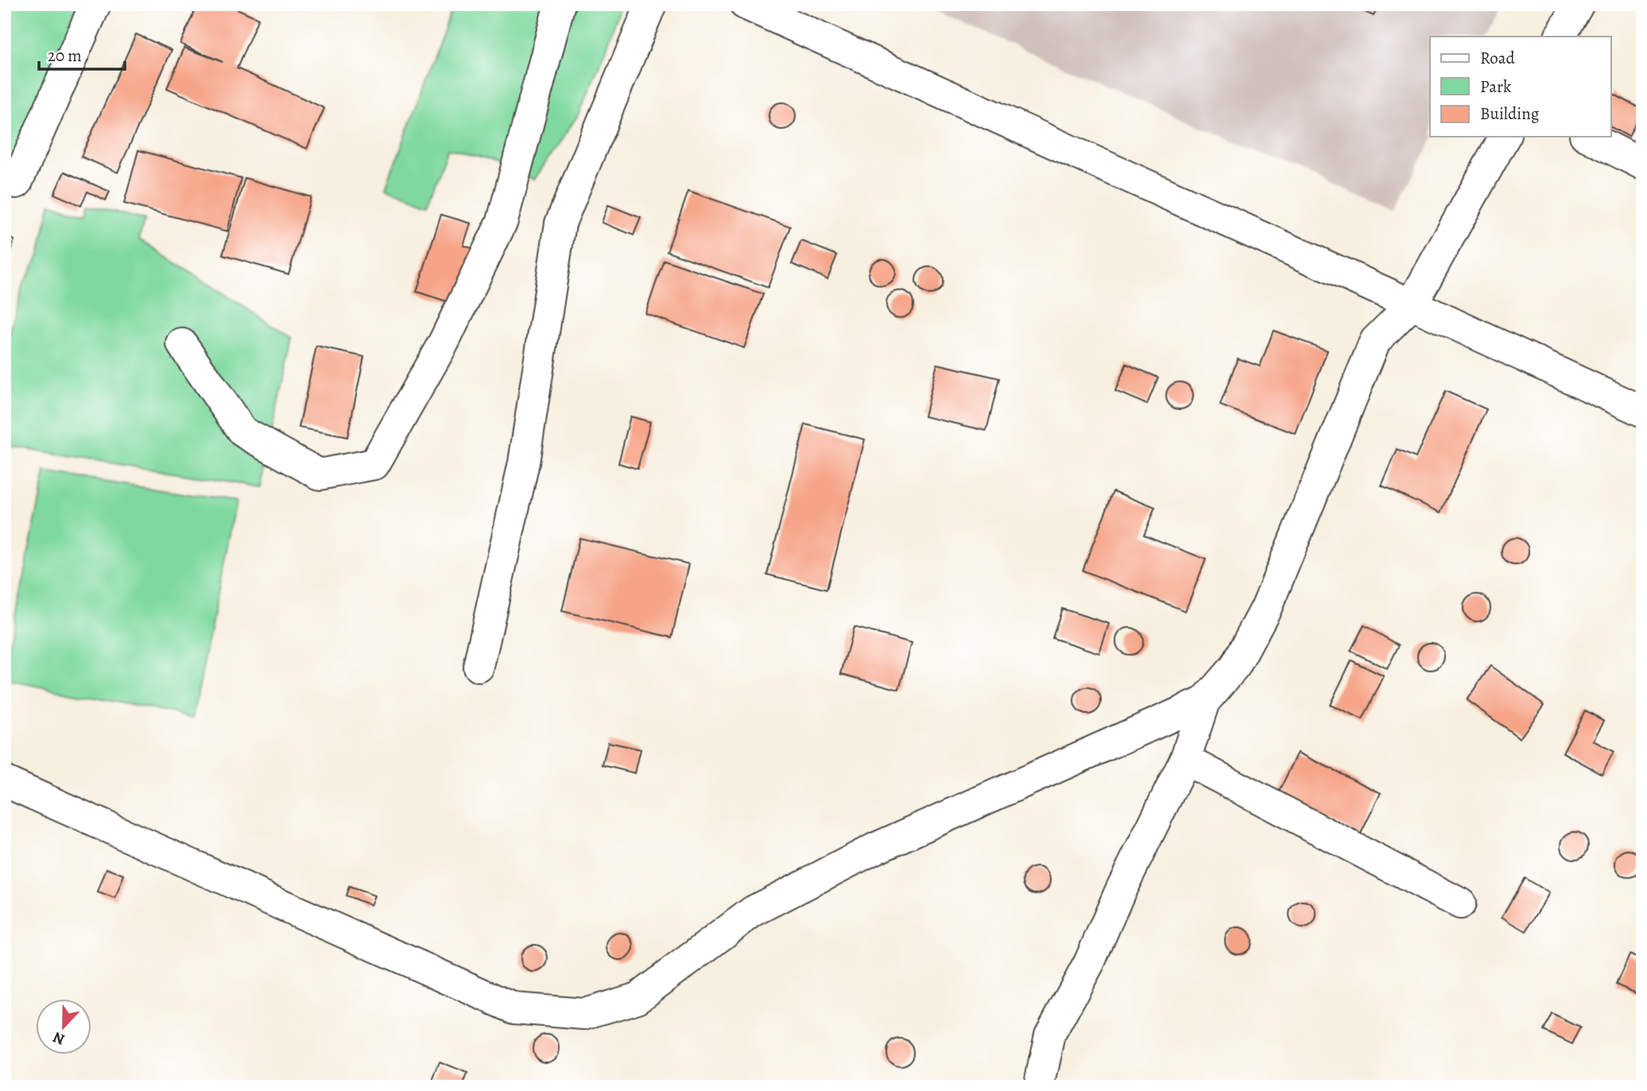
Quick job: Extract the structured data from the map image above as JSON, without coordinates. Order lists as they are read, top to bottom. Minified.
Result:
{"legend":["Road","Park","Building"],"scale_bar":"20 m","north":"bottom"}
